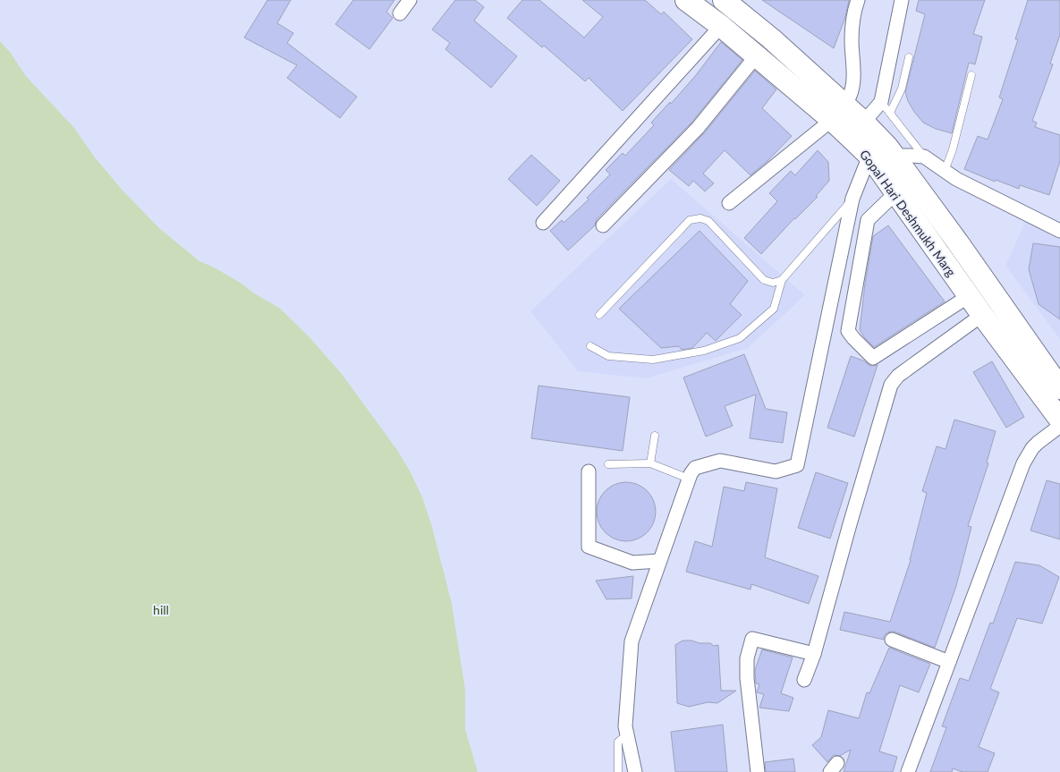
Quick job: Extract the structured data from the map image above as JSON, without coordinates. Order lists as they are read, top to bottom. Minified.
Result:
{"streets":{"main road":["Gopal Hari Deshmukh Marg"]},"parks":["hill"]}
